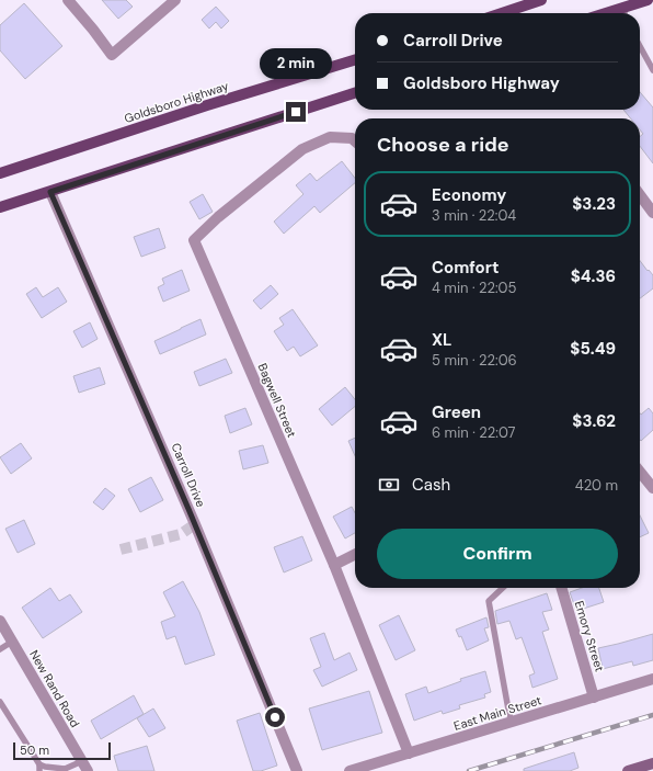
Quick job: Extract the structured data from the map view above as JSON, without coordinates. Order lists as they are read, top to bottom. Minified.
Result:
{"streets":{"main road":["Goldsboro Highway"],"street":["Bagwell Street","Carroll Drive","Emory Street","New Rand Road","East Main Street"]},"crossings":[["Bagwell Street","East Main Street"],["Emory Street","East Main Street"]],"scale_bar":"50 m","page":{"banner":["Carroll Drive","Goldsboro Highway"],"bubble":"2 min","heading":"Choose a ride","list":[{"name":"Economy","note":"3 min · 22:04","value":"$3.23"},{"name":"Comfort","note":"4 min · 22:05","value":"$4.36"},{"name":"XL","note":"5 min · 22:06","value":"$5.49"},{"name":"Green","note":"6 min · 22:07","value":"$3.62"}],"pay":["Cash","420 m"],"buttons":"Confirm","scale":"50 m"}}
